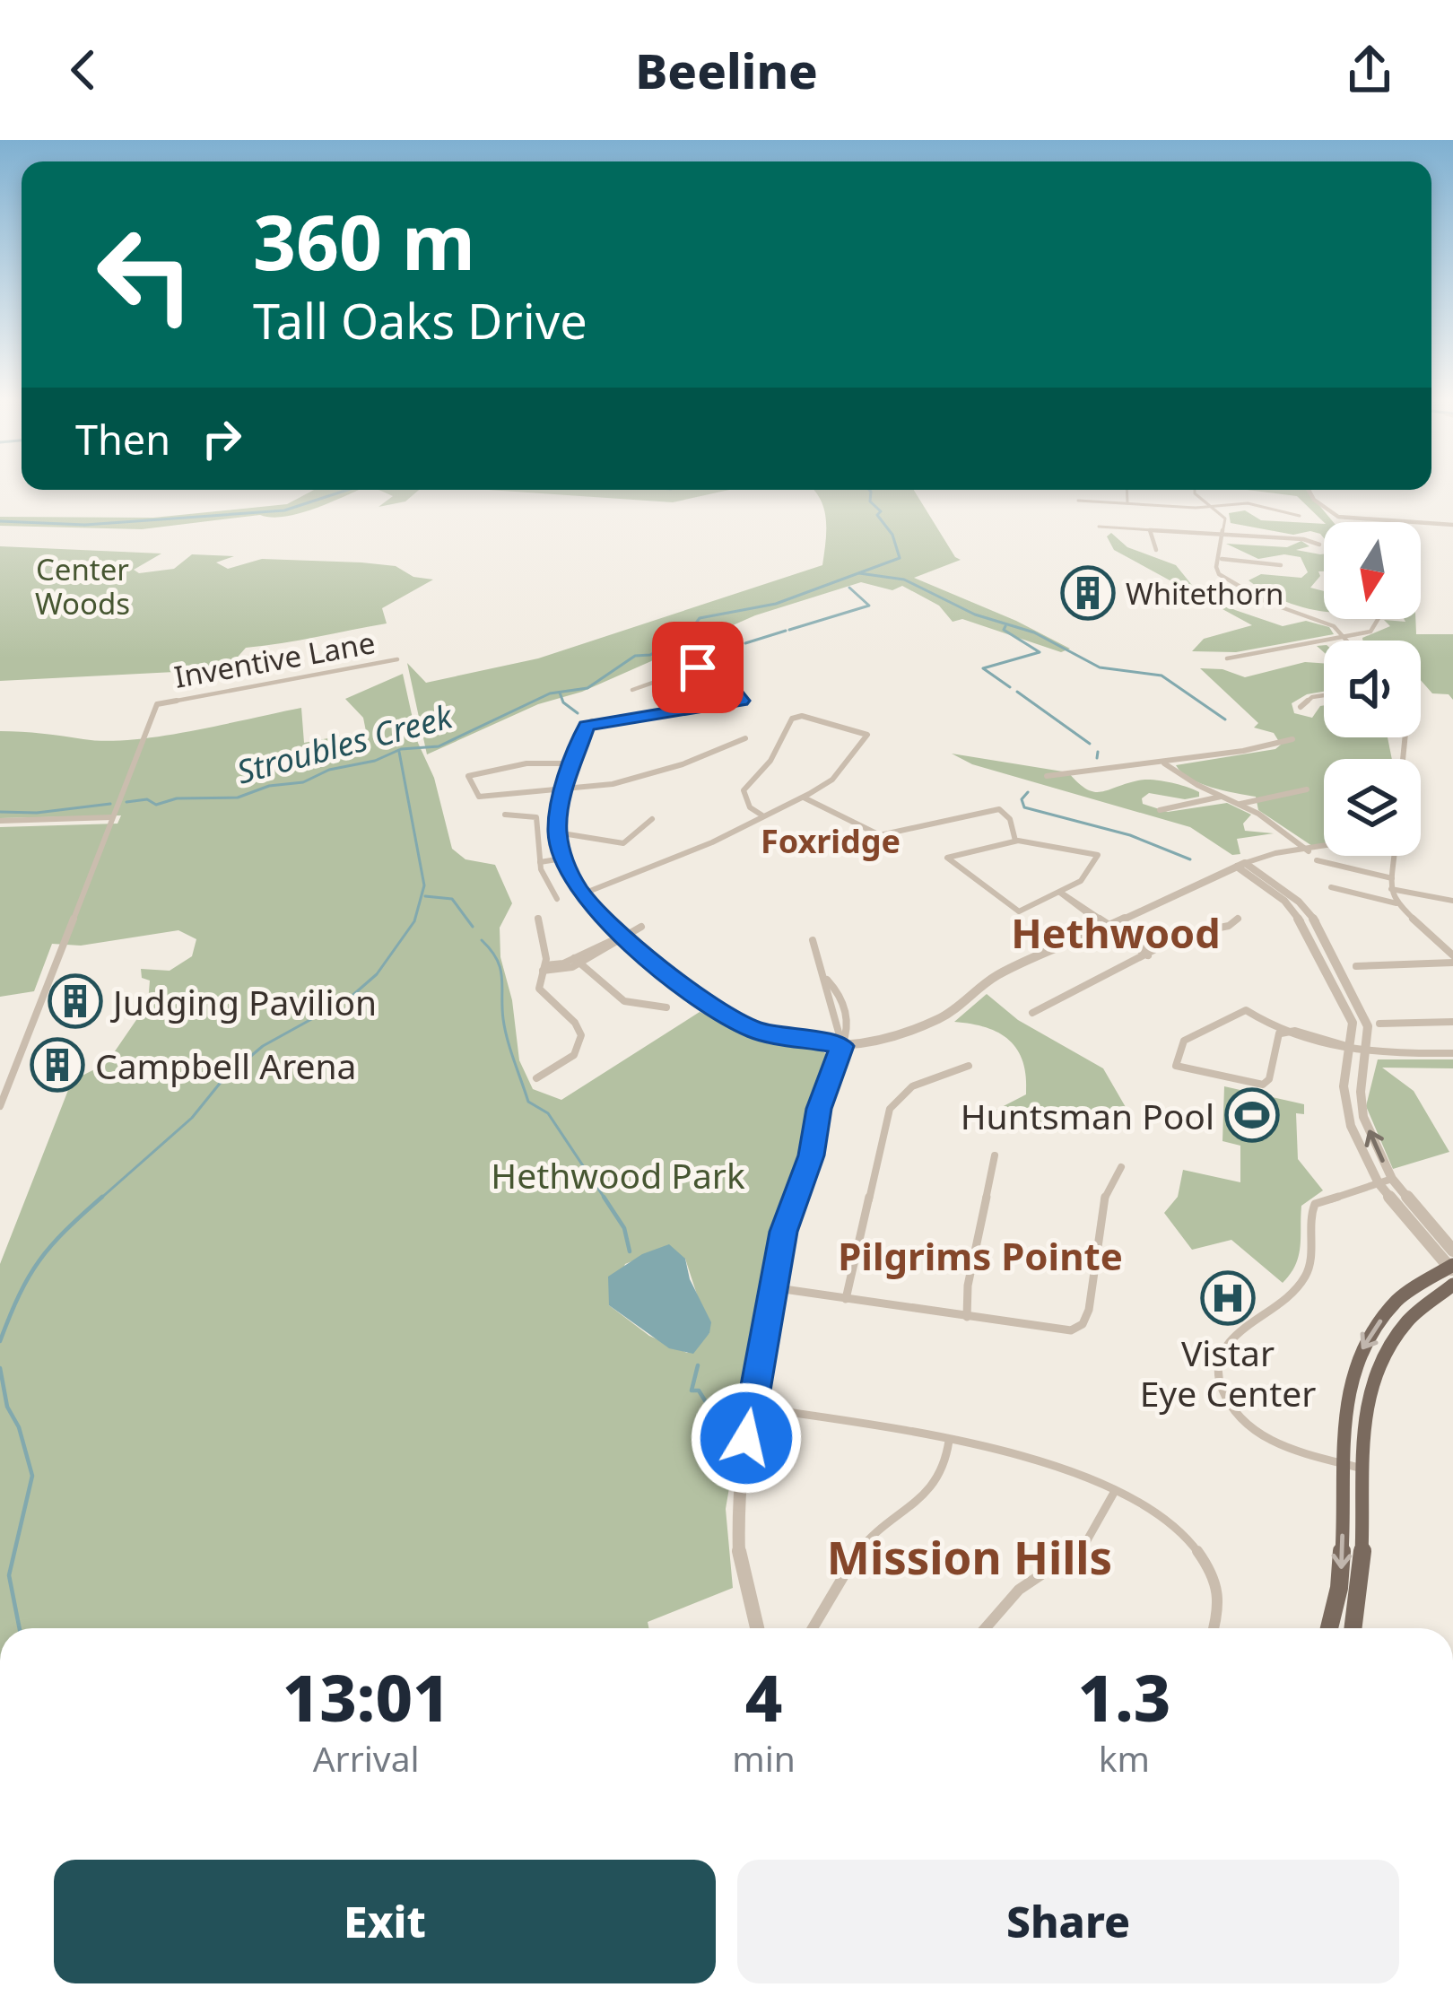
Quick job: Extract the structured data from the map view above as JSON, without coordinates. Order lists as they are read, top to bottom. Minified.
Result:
{"streets":{"street":["Inventive Lane"]},"districts":["Foxridge","Hethwood","Pilgrims Pointe","Mission Hills"],"water":["Stroubles Creek"],"parks":["Center Woods","Hethwood Park"],"places":{"building":["Whitethorn","Judging Pavilion","Campbell Arena"],"sports":["Huntsman Pool"],"hospital":["Vistar Eye Center"]},"north":"bottom","page":{"header":"Beeline","turn":["360 m","Tall Oaks Drive"],"then":"Then","eta":["13:01","Arrival","4","min","1.3","km"],"buttons":["Exit","Share"]}}
